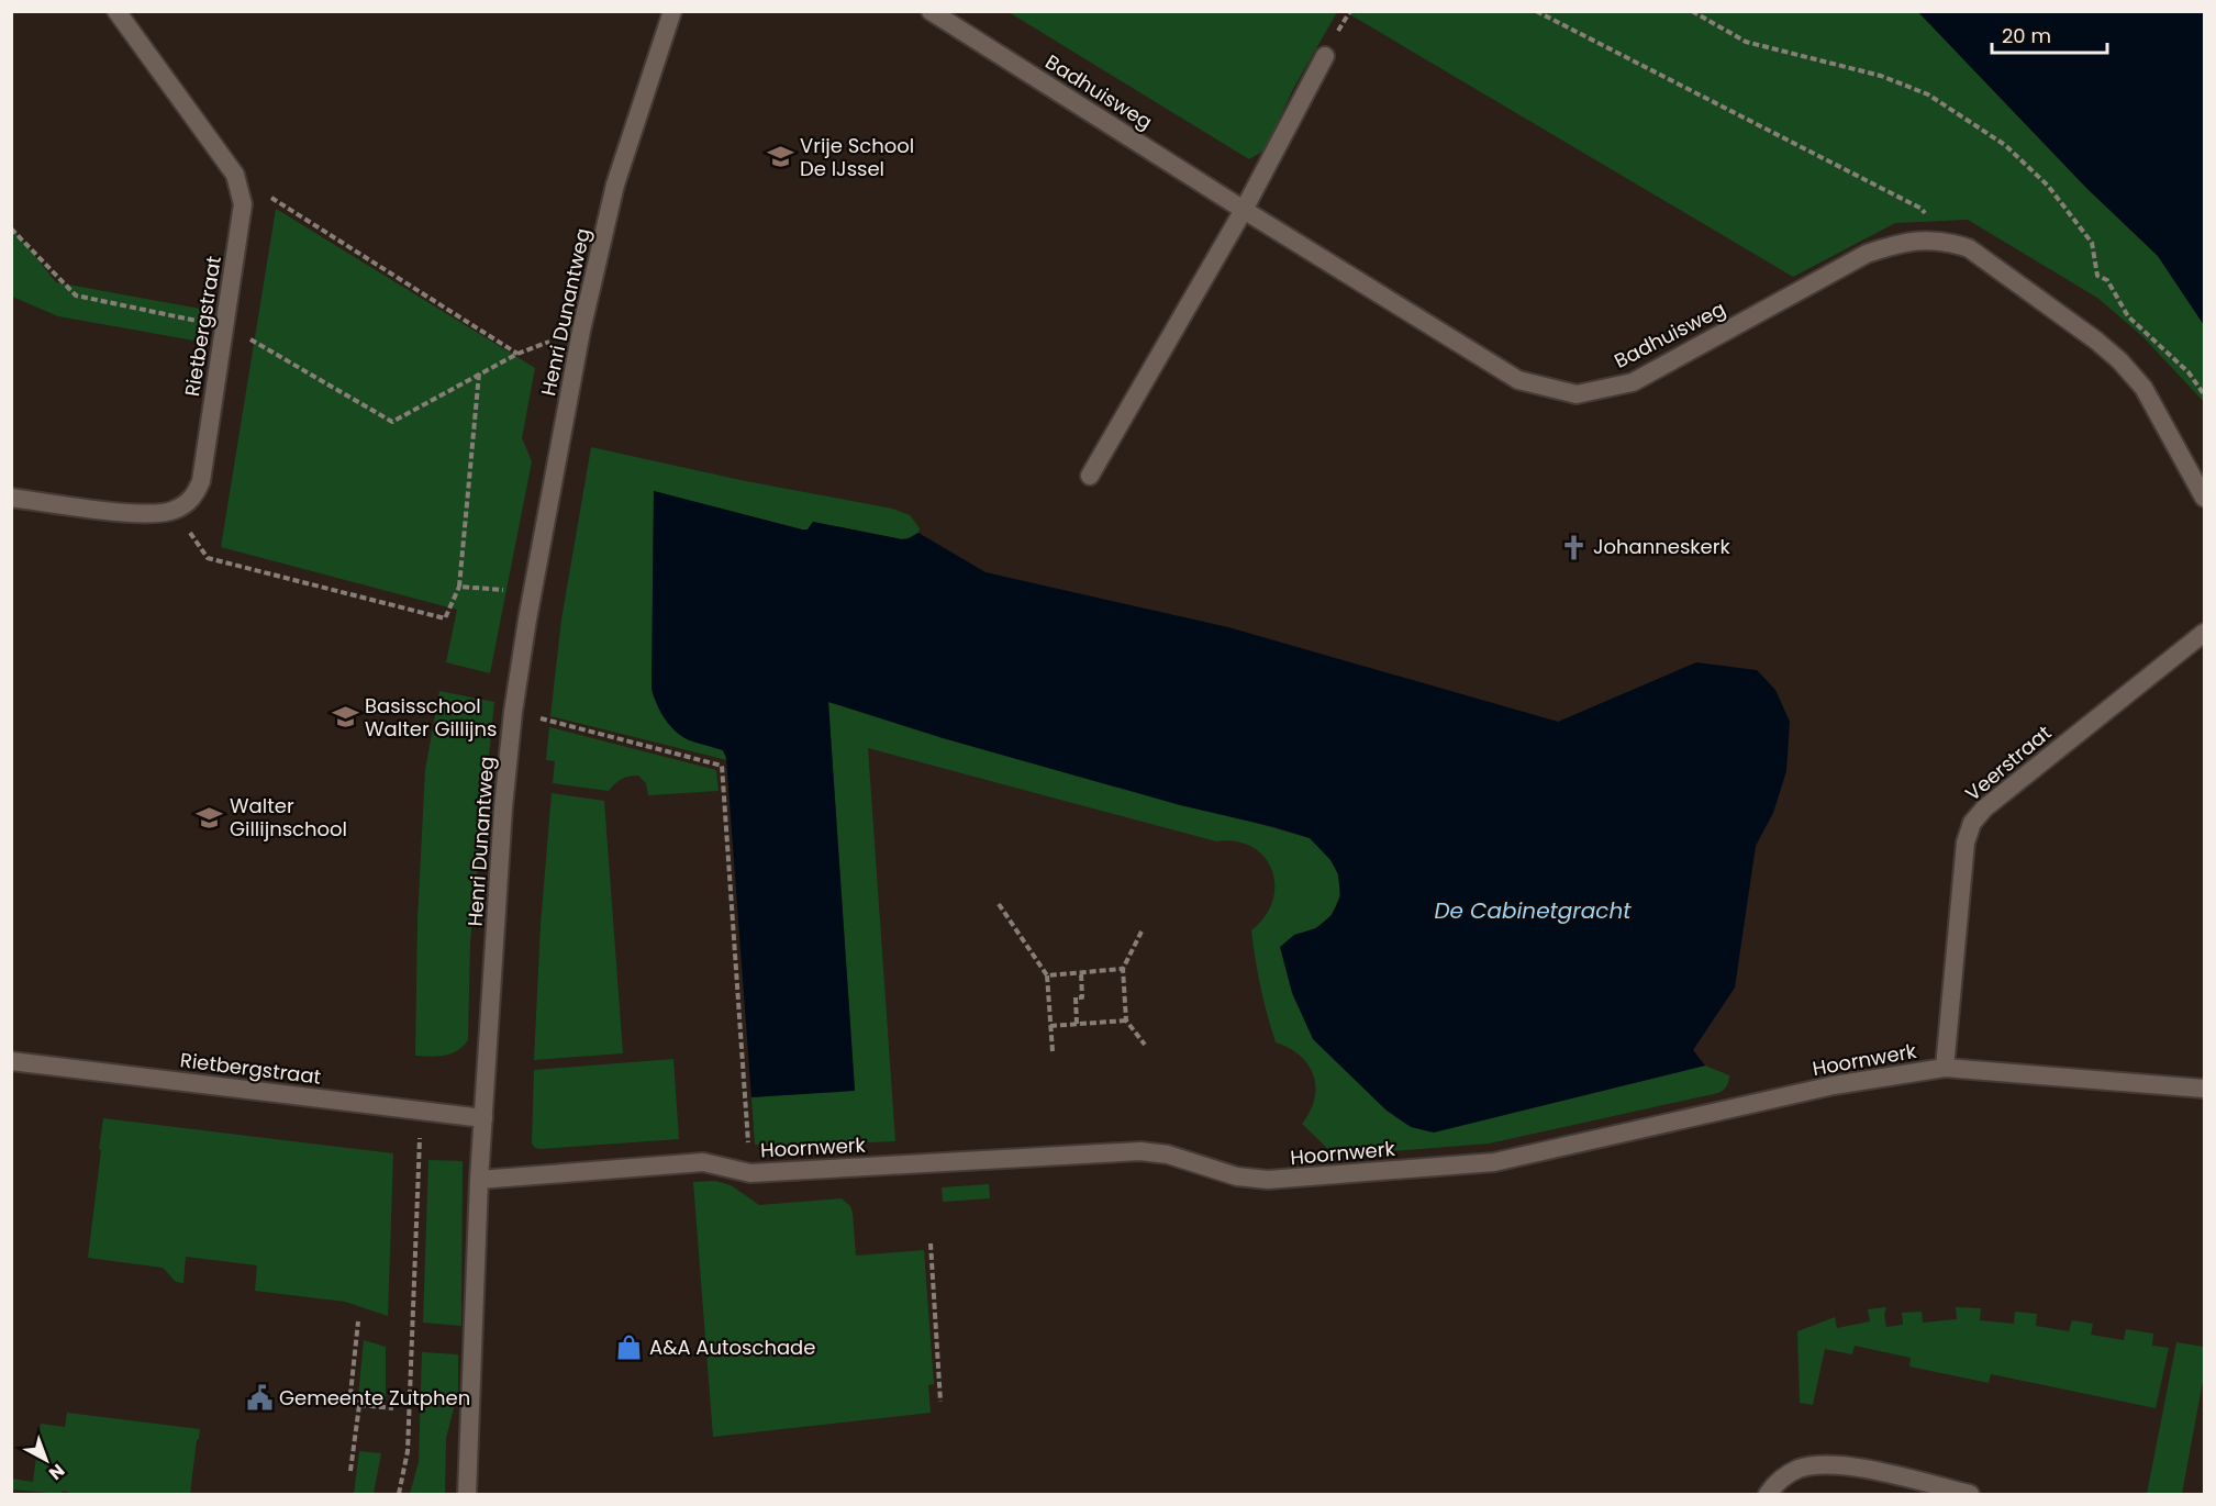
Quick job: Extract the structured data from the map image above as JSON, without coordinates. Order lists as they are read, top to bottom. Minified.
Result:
{"streets":{"street":["Badhuisweg","Henri Dunantweg","Rietbergstraat","Veerstraat","Hoornwerk"]},"crossings":[["Henri Dunantweg","Rietbergstraat"],["Henri Dunantweg","Hoornwerk"],["Veerstraat","Hoornwerk"]],"water":["De Cabinetgracht"],"places":{"school or university":["Vrije School De IJssel","Basisschool Walter Gillijns","Walter Gillijnschool"],"church":["Johanneskerk"],"shop":["A&A Autoschade"],"public building":["Gemeente Zutphen"]},"scale_bar":"20 m","north":"bottom right"}
